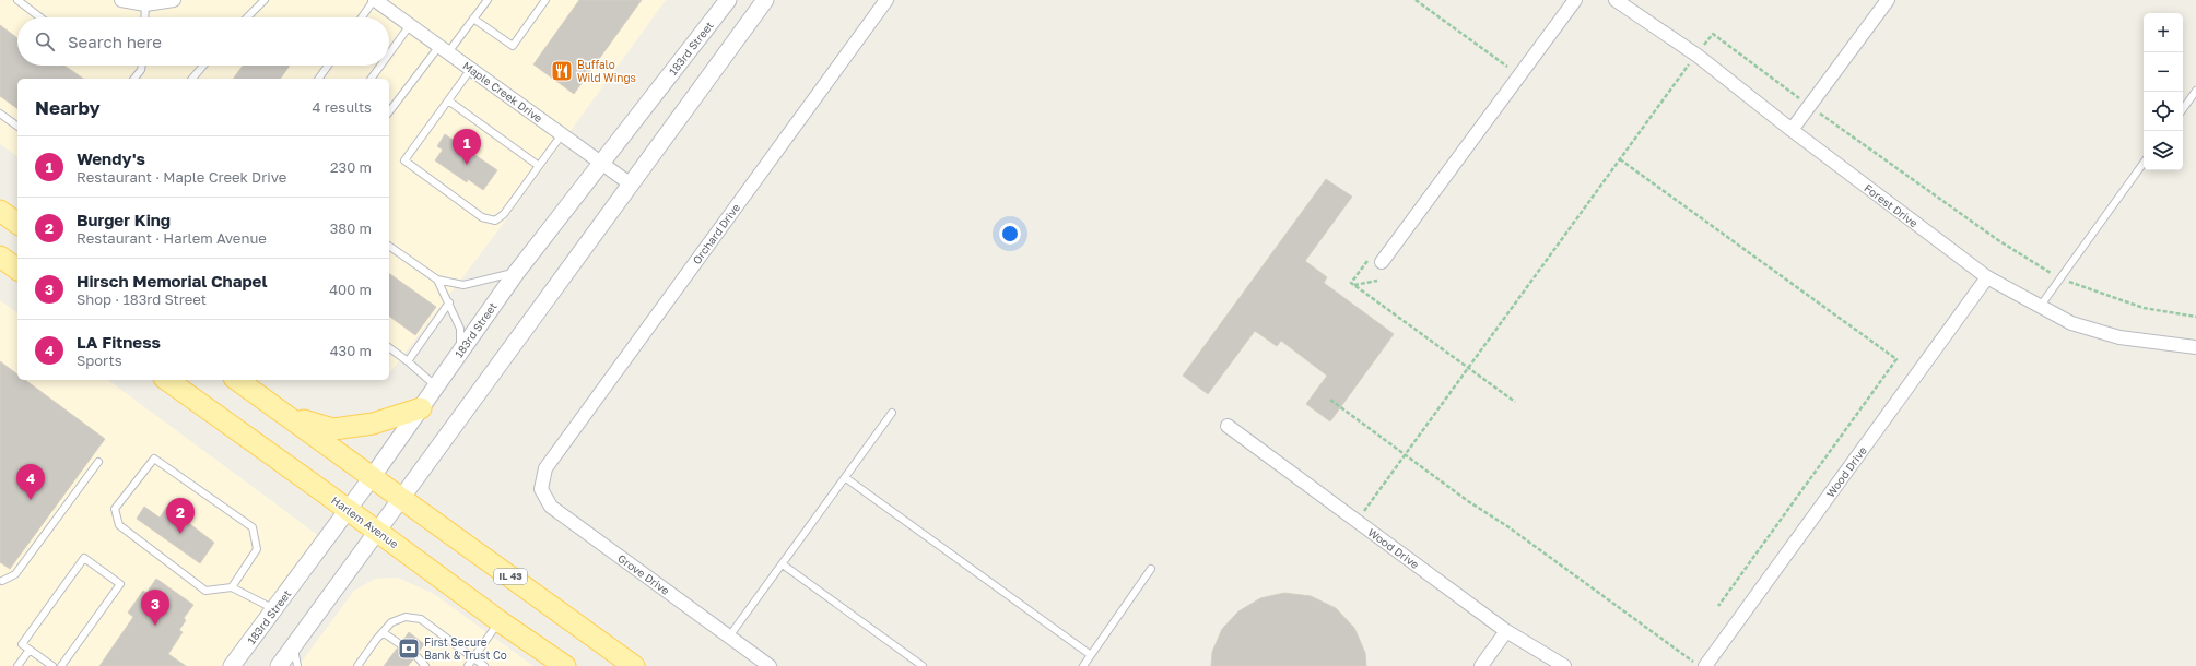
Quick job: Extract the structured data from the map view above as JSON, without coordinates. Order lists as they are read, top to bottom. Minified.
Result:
{"streets":{"main road":["Harlem Avenue","IL 43"],"street":["183rd Street","Maple Creek Drive","Forest Drive","Orchard Drive","Wood Drive","Grove Drive"]},"crossings":[["183rd Street","Maple Creek Drive"],["183rd Street","Harlem Avenue"],["183rd Street","IL 43"],["Forest Drive","Wood Drive"],["Orchard Drive","Grove Drive"]],"places":{"restaurant":["Buffalo Wild Wings"],"bank":["First Secure Bank & Trust Co"]},"page":{"map_buttons":["+","−"],"search":"Search here","heading":["Nearby","4 results"],"pins":["1","4","2","3"],"list":[{"mark":"1","name":"Wendy's","note":"Restaurant · Maple Creek Drive","value":"230 m"},{"mark":"2","name":"Burger King","note":"Restaurant · Harlem Avenue","value":"380 m"},{"mark":"3","name":"Hirsch Memorial Chapel","note":"Shop · 183rd Street","value":"400 m"},{"mark":"4","name":"LA Fitness","note":"Sports","value":"430 m"}]}}
